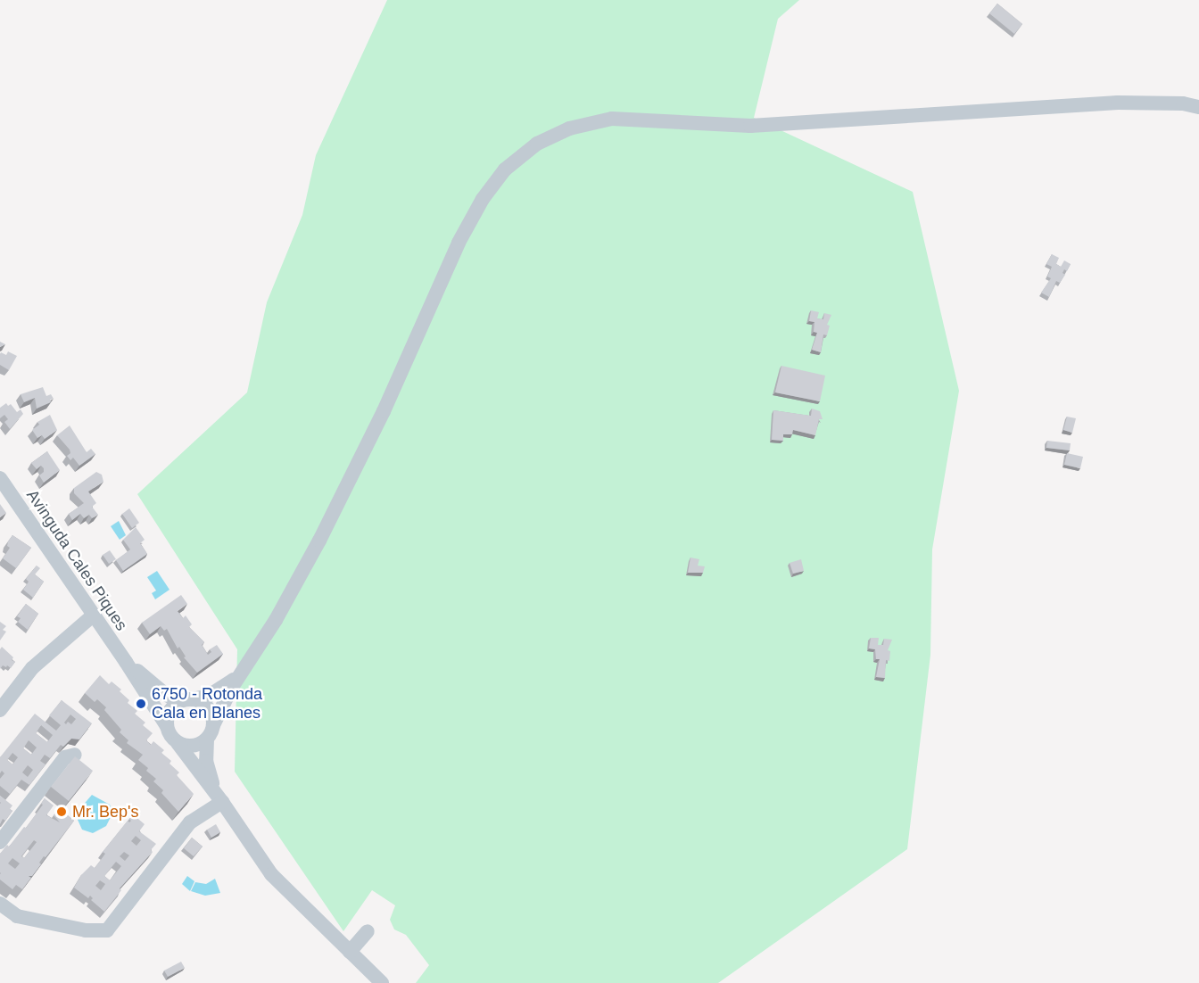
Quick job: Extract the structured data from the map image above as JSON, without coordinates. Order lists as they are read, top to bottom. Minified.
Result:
{"streets":{"street":["Avinguda Cales Piques"]},"places":["6750 - Rotonda Cala en Blanes","Mr. Bep's"]}
